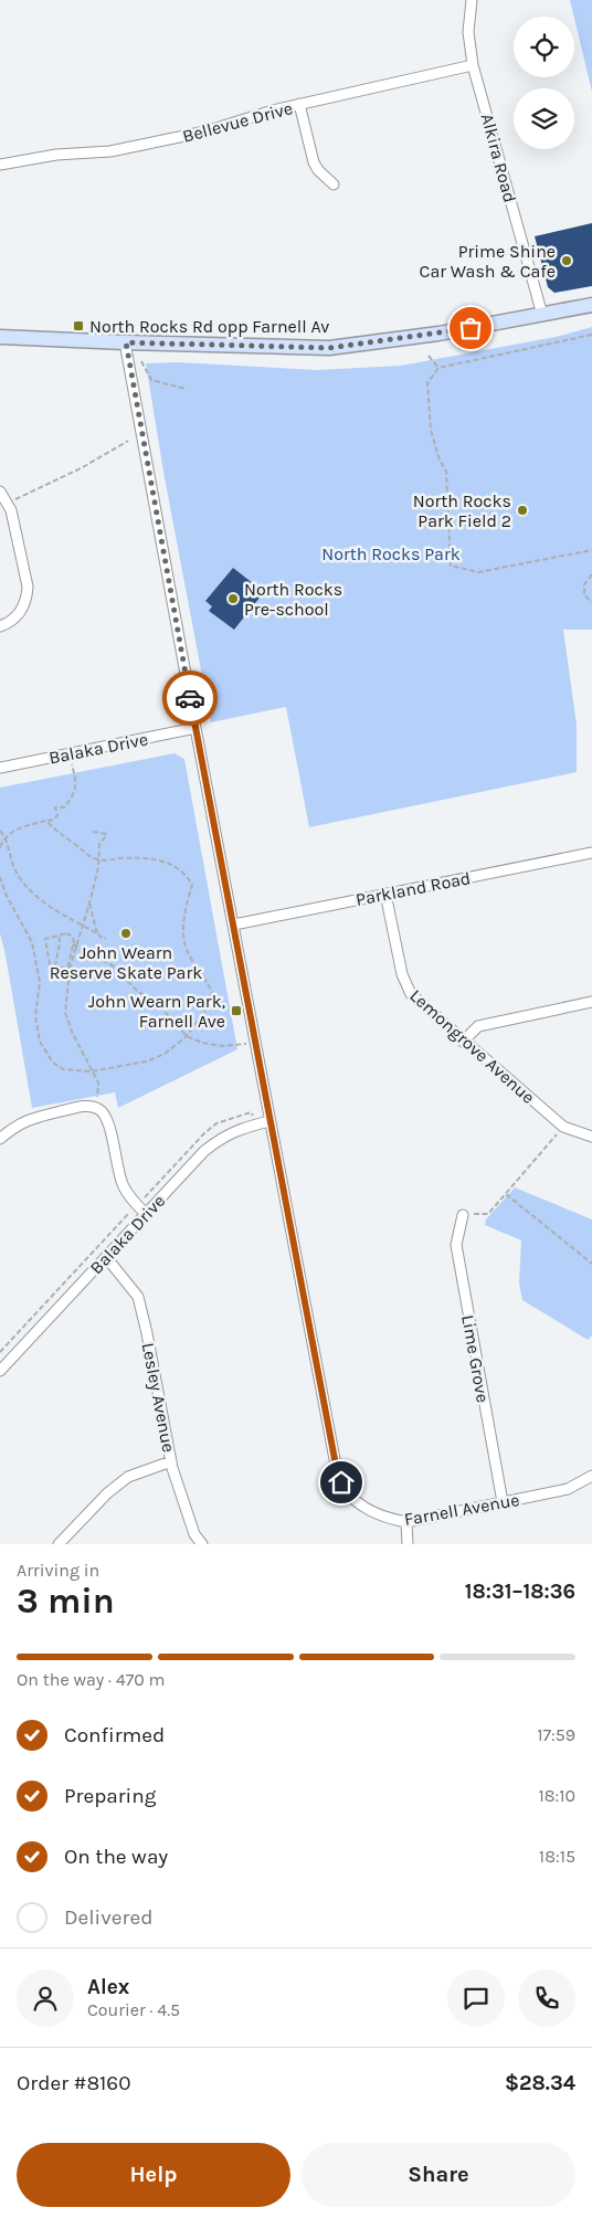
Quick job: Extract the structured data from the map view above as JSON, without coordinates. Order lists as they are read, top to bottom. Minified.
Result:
{"streets":{"street":["Bellevue Drive","Alkira Road","Balaka Drive","Parkland Road","Lemongrove Avenue","Lime Grove","Lesley Avenue","Farnell Avenue"]},"crossings":[["Bellevue Drive","Alkira Road"],["Balaka Drive","Lesley Avenue"],["Balaka Drive","Farnell Avenue"],["Parkland Road","Lemongrove Avenue"],["Parkland Road","Farnell Avenue"],["Lime Grove","Farnell Avenue"]],"parks":["North Rocks Park"],"places":{"other":["Prime Shine Car Wash & Cafe","North Rocks Park Field 2","North Rocks Pre-school","John Wearn Reserve Skate Park"],"transit":["North Rocks Rd opp Farnell Av","John Wearn Park, Farnell Ave"]},"page":{"heading":["3 min","Arriving in","18:31–18:36"],"panel":["Alex","Courier · 4.5","Order #8160","$28.34"],"bar":"On the way · 470 m","list":[["Confirmed","17:59"],["Preparing","18:10"],["On the way","18:15"],"Delivered"],"buttons":["Help","Share"]}}
